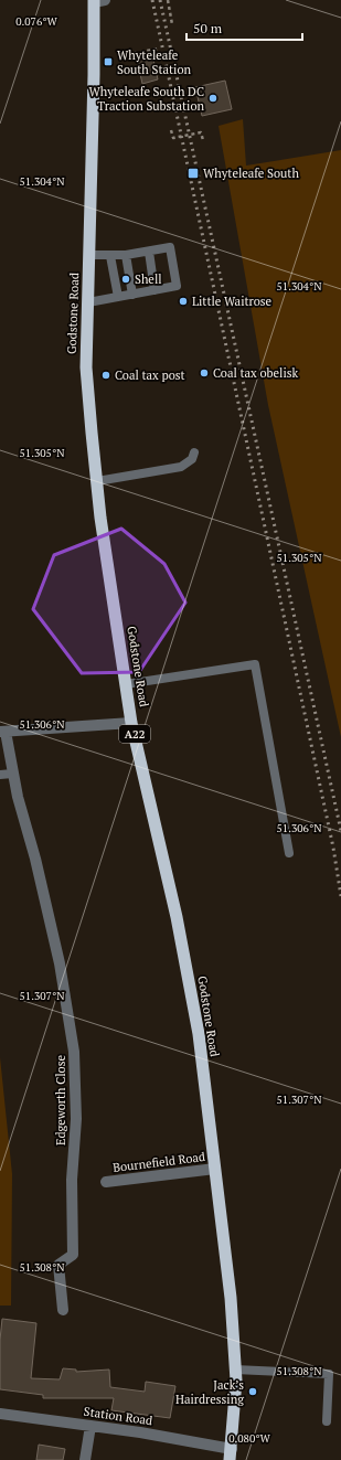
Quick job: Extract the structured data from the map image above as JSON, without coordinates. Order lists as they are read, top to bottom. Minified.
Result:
{"streets":{"highway":["Godstone Road","A22"],"street":["Edgeworth Close","Bournefield Road","Station Road"]},"crossings":[["Godstone Road","Bournefield Road"],["Godstone Road","Station Road"]],"places":{"transit":["Whyteleafe South Station","Whyteleafe South"],"other":["Whyteleafe South DC Traction Substation","Shell","Little Waitrose","Coal tax obelisk","Coal tax post","Jack’s Hairdressing"]},"scale_bar":"50 m","coordinates":["0.076°W","51.304°N","51.305°N","51.306°N","51.307°N","51.308°N","0.080°W"]}
